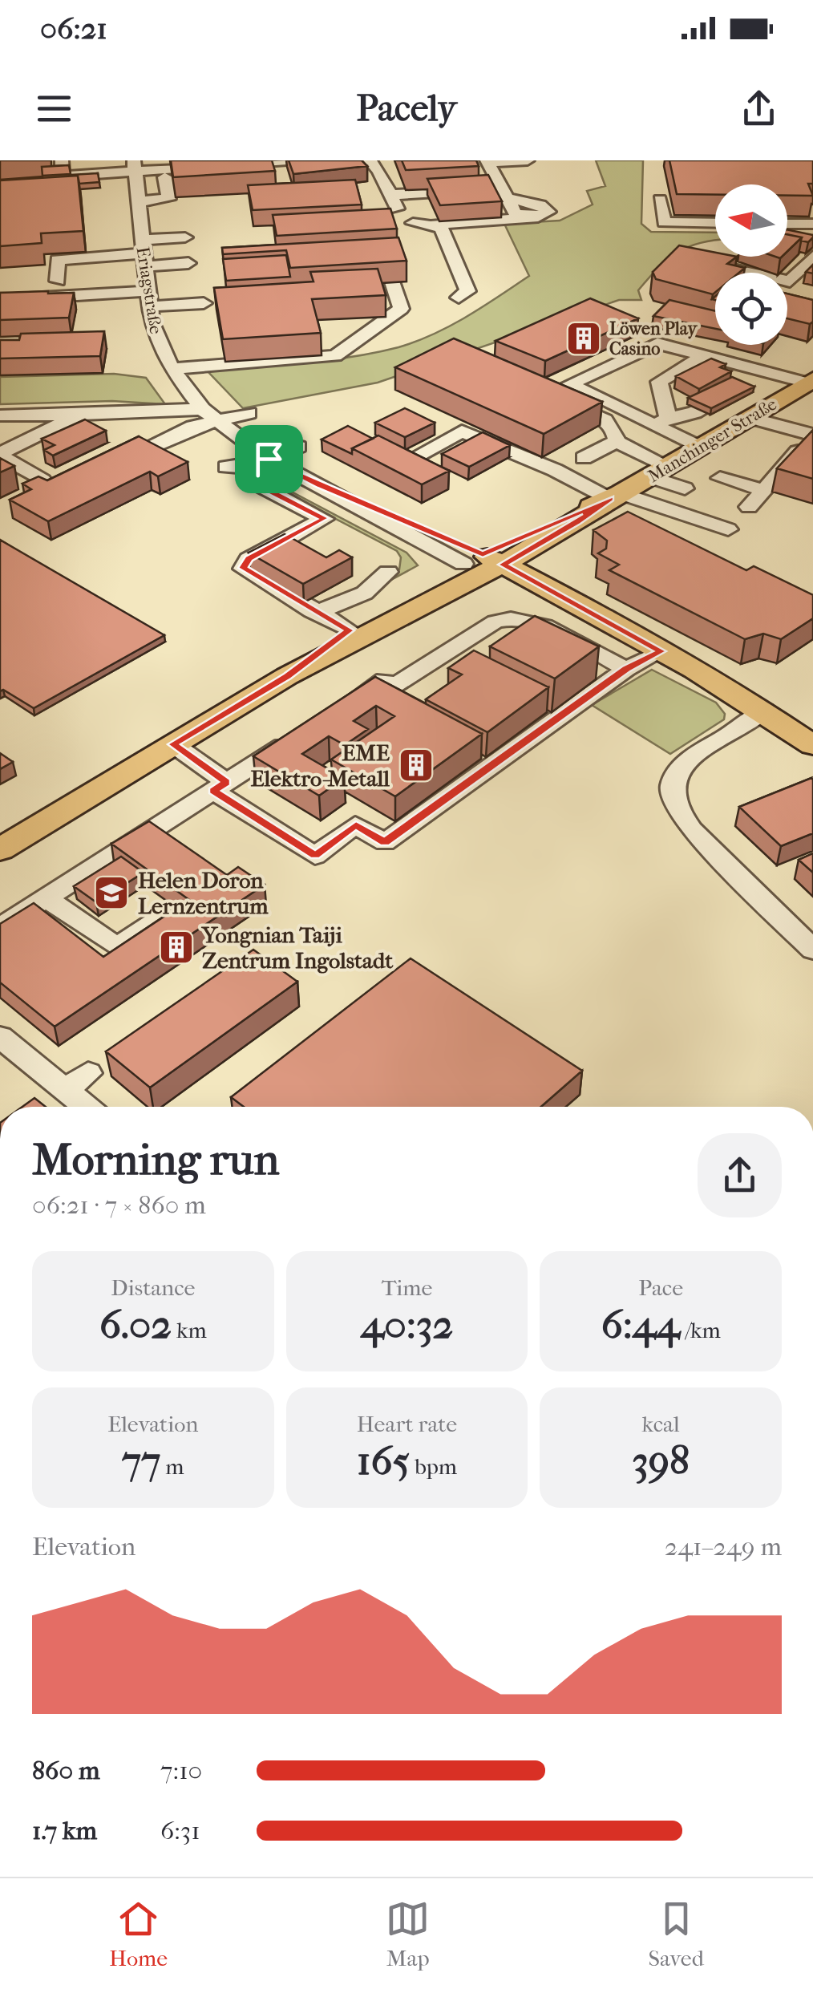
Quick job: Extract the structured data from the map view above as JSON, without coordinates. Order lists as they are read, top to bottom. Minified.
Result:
{"streets":{"main road":["Manchinger Straße"],"street":["Eriagstraße"]},"crossings":[["Eriagstraße","Manchinger Straße"]],"places":{"building":["Löwen Play Casino","EME Elektro-Metall","Yongnian Taiji Zentrum Ingolstadt"],"school or university":["Helen Doron Lernzentrum"]},"north":"left","page":{"status":"06:21","header":"Pacely","heading":["Morning run","06:21 · 7 × 860 m"],"stats":[["Distance","6.02 km"],["Time","40:32"],["Pace","6:44 /km"],["Elevation","77 m"],["Heart rate","165 bpm"],["kcal","398"]],"chart":["Elevation","241–249 m"],"list":[{"name":"860 m","note":"7:10"},{"name":"1.7 km","note":"6:31"}],"tabs":["Home","Map","Saved"]}}
